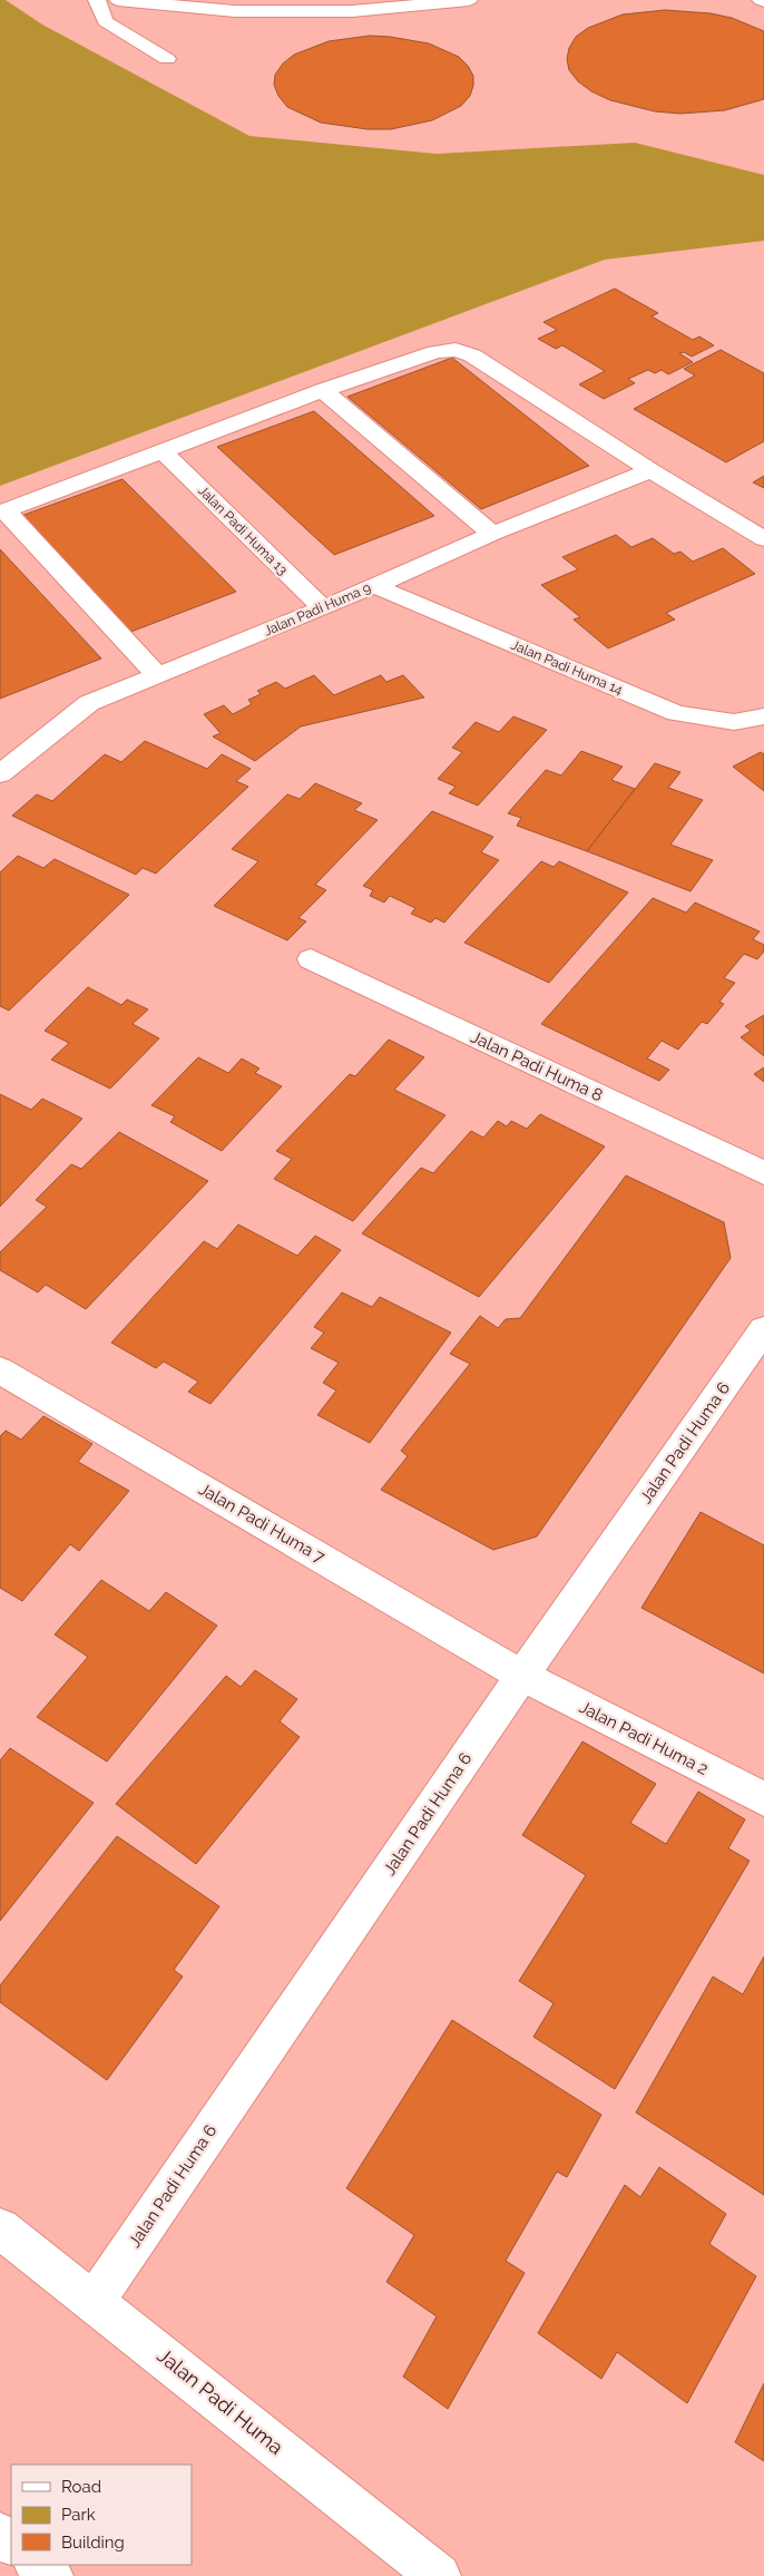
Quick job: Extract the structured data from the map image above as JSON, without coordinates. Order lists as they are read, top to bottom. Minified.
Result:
{"streets":{"street":["Jalan Padi Huma 13","Jalan Padi Huma 9","Jalan Padi Huma 14","Jalan Padi Huma 8","Jalan Padi Huma 6","Jalan Padi Huma 7","Jalan Padi Huma 2","Jalan Padi Huma"]},"crossings":[["Jalan Padi Huma 13","Jalan Padi Huma 9"],["Jalan Padi Huma 9","Jalan Padi Huma 14"],["Jalan Padi Huma 6","Jalan Padi Huma 7"],["Jalan Padi Huma 6","Jalan Padi Huma 2"],["Jalan Padi Huma 6","Jalan Padi Huma"],["Jalan Padi Huma 7","Jalan Padi Huma 2"]],"legend":["Road","Park","Building"]}
